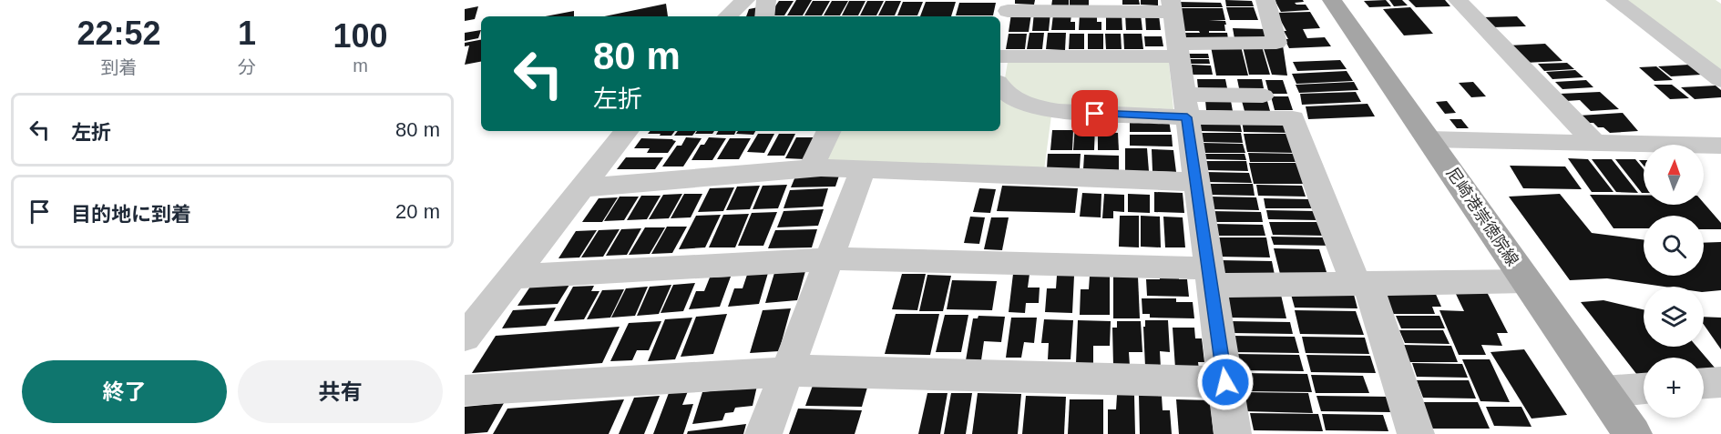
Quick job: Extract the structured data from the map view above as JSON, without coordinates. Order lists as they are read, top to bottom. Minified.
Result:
{"streets":{"main road":["尼崎港崇徳院線"]},"north":"top","page":{"eta":["22:52","到着","1","分","100","m"],"turn":["80 m","左折"],"list":[{"name":"左折","value":"80 m"},{"name":"目的地に到着","value":"20 m"}],"map_buttons":"+","buttons":["終了","共有"]}}
